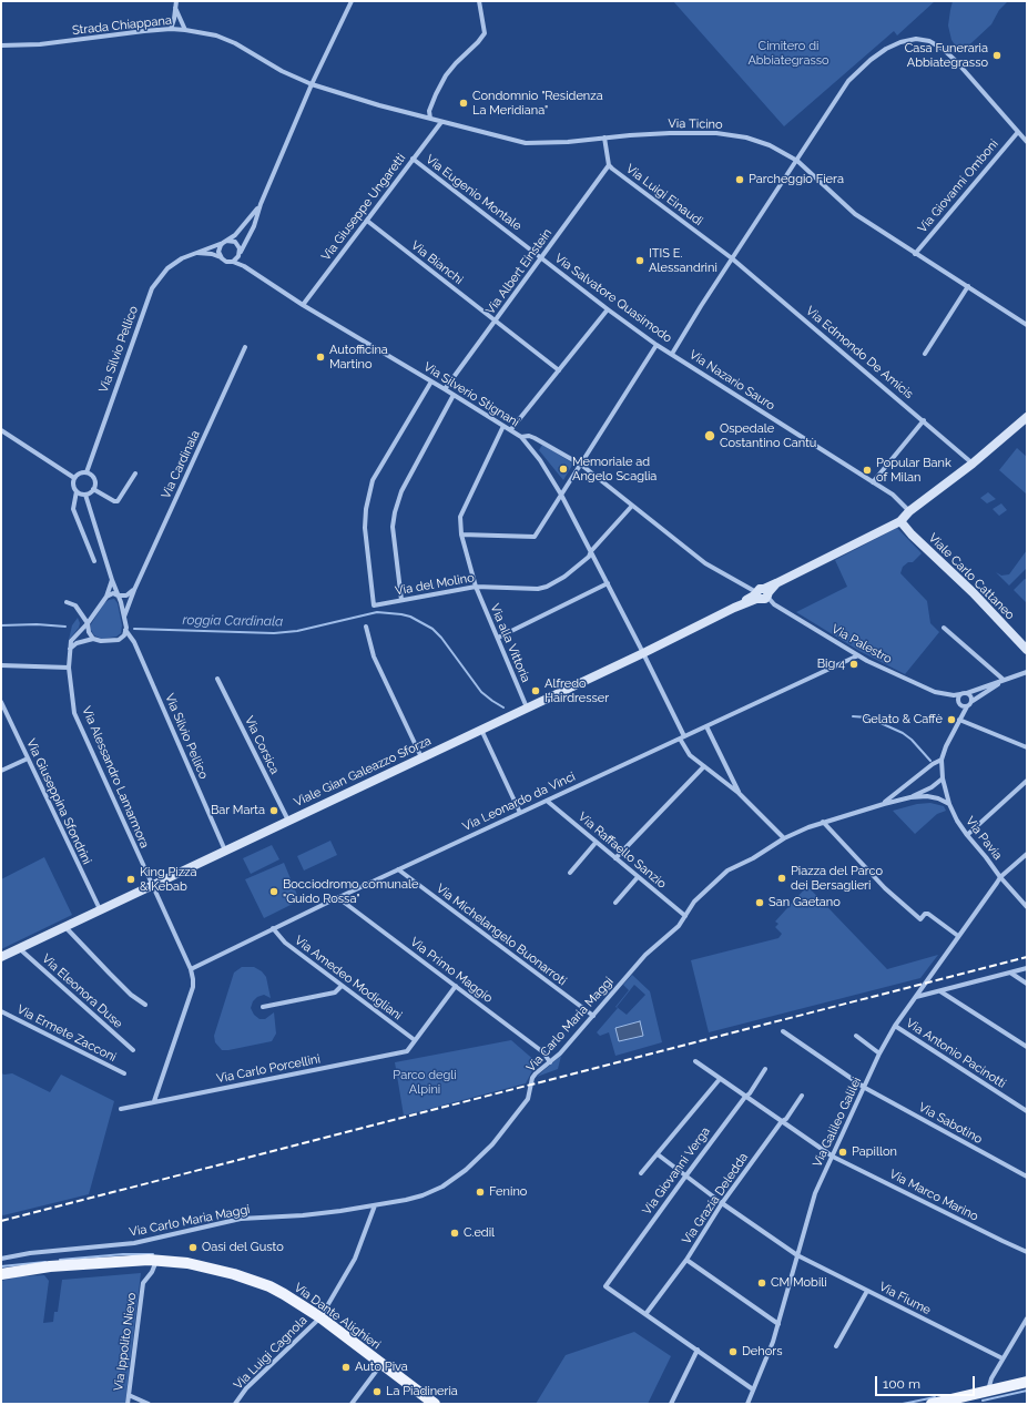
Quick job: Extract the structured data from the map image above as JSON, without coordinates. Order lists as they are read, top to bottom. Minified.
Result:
{"streets":{"main road":["Via Dante Alighieri"],"street":["Strada Chiappana","Via Ticino","Via Giovanni Omboni","Via Eugenio Montale","Via Luigi Einaudi","Via Giuseppe Ungaretti","Via Bianchi","Via Albert Einstein","Via Salvatore Quasimodo","Via Silvio Pellico","Via Edmondo De Amicis","Via Nazario Sauro","Via Silverio Stignani","Via Cardinala","Viale Carlo Cattaneo","Via del Molino","Via alla Vittoria","Via Palestro","Via Corsica","Viale Gian Galeazzo Sforza","Via Alessandro Lamarmora","Via Giuseppina Sfondrini","Via Leonardo da Vinci","Via Pavia","Via Raffaello Sanzio","Via Michelangelo Buonarroti","Via Primo Maggio","Via Amedeo Modigliani","Via Eleonora Duse","Via Carlo Maria Maggi","Via Ermete Zacconi","Via Antonio Pacinotti","Via Carlo Porcellini","Via Galileo Galilei","Via Sabotino","Via Giovanni Verga","Via Marco Marino","Via Grazia Deledda","Via Fiume","Via Ippolito Nievo","Via Luigi Cagnola"]},"crossings":[["Strada Chiappana","Via Ticino"],["Via Ticino","Via Giovanni Omboni"],["Via Ticino","Via Luigi Einaudi"],["Via Ticino","Via Giuseppe Ungaretti"],["Via Eugenio Montale","Via Giuseppe Ungaretti"],["Via Eugenio Montale","Via Albert Einstein"],["Via Eugenio Montale","Via Salvatore Quasimodo"],["Via Luigi Einaudi","Via Albert Einstein"],["Via Luigi Einaudi","Via Edmondo De Amicis"],["Via Giuseppe Ungaretti","Via Bianchi"],["Via Giuseppe Ungaretti","Via Silverio Stignani"],["Via Bianchi","Via Albert Einstein"],["Via Albert Einstein","Via Salvatore Quasimodo"],["Via Albert Einstein","Via Silverio Stignani"],["Via Salvatore Quasimodo","Via Nazario Sauro"],["Via Silvio Pellico","Via Silverio Stignani"],["Via Silvio Pellico","Via Cardinala"],["Via Silvio Pellico","Viale Gian Galeazzo Sforza"],["Via Silvio Pellico","Via Alessandro Lamarmora"],["Via Silverio Stignani","Via del Molino"],["Via Silverio Stignani","Via alla Vittoria"],["Via Silverio Stignani","Via Palestro"],["Via Silverio Stignani","Viale Gian Galeazzo Sforza"],["Via Silverio Stignani","Via Leonardo da Vinci"],["Via Cardinala","Via Alessandro Lamarmora"],["Viale Carlo Cattaneo","Viale Gian Galeazzo Sforza"],["Via del Molino","Via alla Vittoria"],["Via del Molino","Via Palestro"],["Via alla Vittoria","Viale Gian Galeazzo Sforza"],["Via Palestro","Viale Gian Galeazzo Sforza"],["Via Palestro","Via Leonardo da Vinci"],["Via Palestro","Via Pavia"],["Via Corsica","Viale Gian Galeazzo Sforza"],["Viale Gian Galeazzo Sforza","Via Alessandro Lamarmora"],["Viale Gian Galeazzo Sforza","Via Giuseppina Sfondrini"],["Viale Gian Galeazzo Sforza","Via Eleonora Duse"],["Via Alessandro Lamarmora","Via Leonardo da Vinci"],["Via Leonardo da Vinci","Via Raffaello Sanzio"],["Via Leonardo da Vinci","Via Michelangelo Buonarroti"],["Via Leonardo da Vinci","Via Primo Maggio"],["Via Leonardo da Vinci","Via Amedeo Modigliani"],["Via Pavia","Via Carlo Maria Maggi"],["Via Pavia","Via Galileo Galilei"],["Via Raffaello Sanzio","Via Carlo Maria Maggi"],["Via Michelangelo Buonarroti","Via Carlo Maria Maggi"],["Via Primo Maggio","Via Carlo Maria Maggi"],["Via Primo Maggio","Via Carlo Porcellini"],["Via Amedeo Modigliani","Via Carlo Porcellini"],["Via Carlo Maria Maggi","Via Luigi Cagnola"],["Via Antonio Pacinotti","Via Galileo Galilei"],["Via Galileo Galilei","Via Sabotino"],["Via Galileo Galilei","Via Marco Marino"],["Via Galileo Galilei","Via Fiume"],["Via Giovanni Verga","Via Marco Marino"],["Via Giovanni Verga","Via Grazia Deledda"],["Via Giovanni Verga","Via Fiume"],["Via Marco Marino","Via Grazia Deledda"],["Via Grazia Deledda","Via Fiume"],["Via Dante Alighieri","Via Ippolito Nievo"],["Via Dante Alighieri","Via Luigi Cagnola"]],"water":["roggia Cardinala"],"parks":["Cimitero di Abbiategrasso","Parco degli Alpini"],"places":["Casa Funeraria Abbiategrasso","Condomnio \"Residenza La Meridiana\"","Parcheggio Fiera","ITIS E. Alessandrini","Autofficina Martino","Ospedale Costantino Cantù","Memoriale ad Angelo Scaglia","Popular Bank of Milan","Big 4","Alfredo Hairdresser","Gelato & Caffè","Bar Marta","Piazza del Parco dei Bersaglieri","King Pizza & Kebab","Bocciodromo comunale \"Guido Rossa\"","San Gaetano","Papillon","Fenino","C.edil","Oasi del Gusto","CM Mobili","Dehors","Auto Piva","La Piadineria"],"scale_bar":"100 m"}
